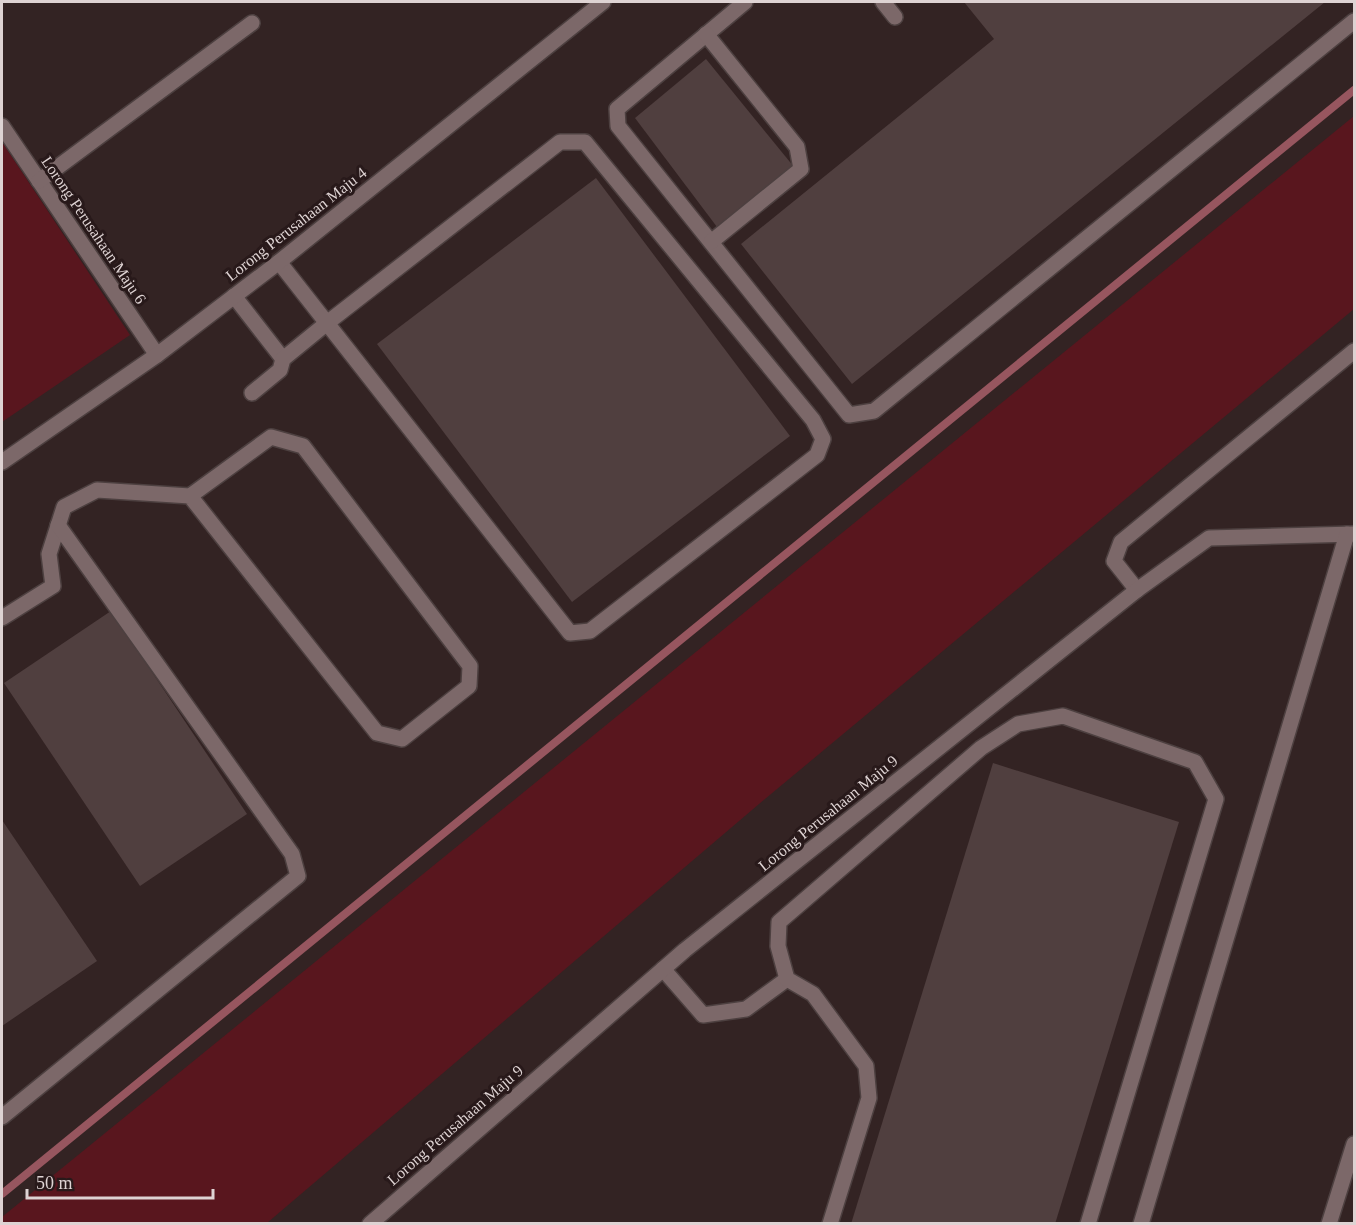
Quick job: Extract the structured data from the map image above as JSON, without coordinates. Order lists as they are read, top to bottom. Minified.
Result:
{"streets":{"street":["Lorong Perusahaan Maju 4","Lorong Perusahaan Maju 6","Lorong Perusahaan Maju 9"]},"crossings":[["Lorong Perusahaan Maju 4","Lorong Perusahaan Maju 6"]],"scale_bar":"50 m"}
